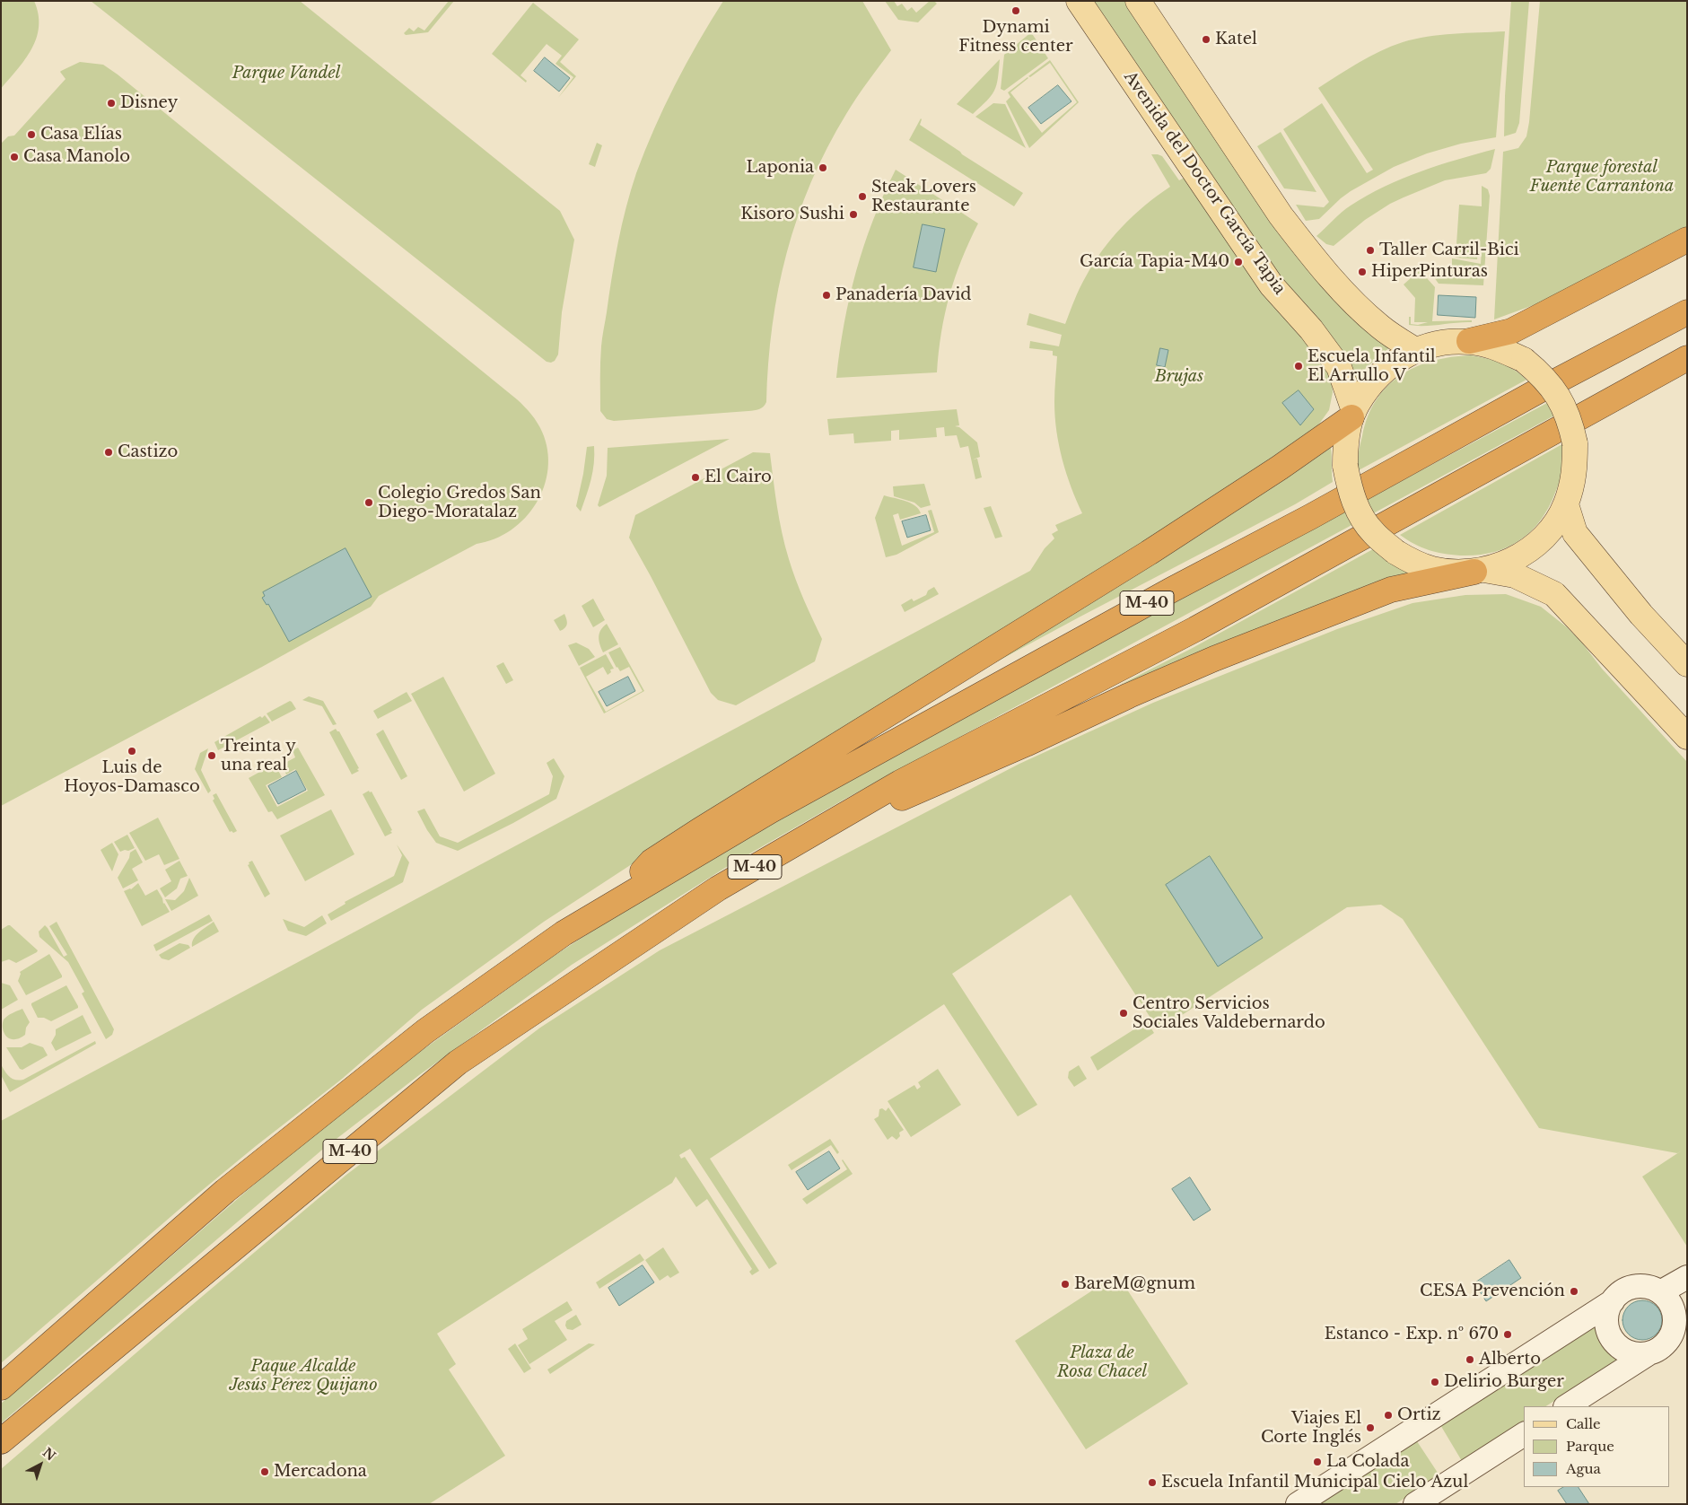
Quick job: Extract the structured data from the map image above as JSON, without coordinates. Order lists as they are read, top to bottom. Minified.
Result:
{"streets":{"highway":["M-40"],"main road":["Avenida del Doctor García Tapia"]},"parks":["Parque Vandel","Parque forestal Fuente Carrantona","Brujas","Plaza de Rosa Chacel","Paque Alcalde Jesús Pérez Quijano"],"places":["Dynami Fitness center","Katel","Disney","Casa Elías","Casa Manolo","Laponia","Steak Lovers Restaurante","Kisoro Sushi","Taller Carril-Bici","García Tapia-M40","HiperPinturas","Panadería David","Escuela Infantil El Arrullo V","Castizo","El Cairo","Colegio Gredos San Diego-Moratalaz","Luis de Hoyos-Damasco","Treinta y una real","Centro Servicios Sociales Valdebernardo","BareM@gnum","CESA Prevención","Estanco - Exp. nº 670","Alberto","Delirio Burger","Ortiz","Viajes El Corte Inglés","La Colada","Mercadona","Escuela Infantil Municipal Cielo Azul"],"legend":["Calle","Parque","Agua"],"north":"top right"}
